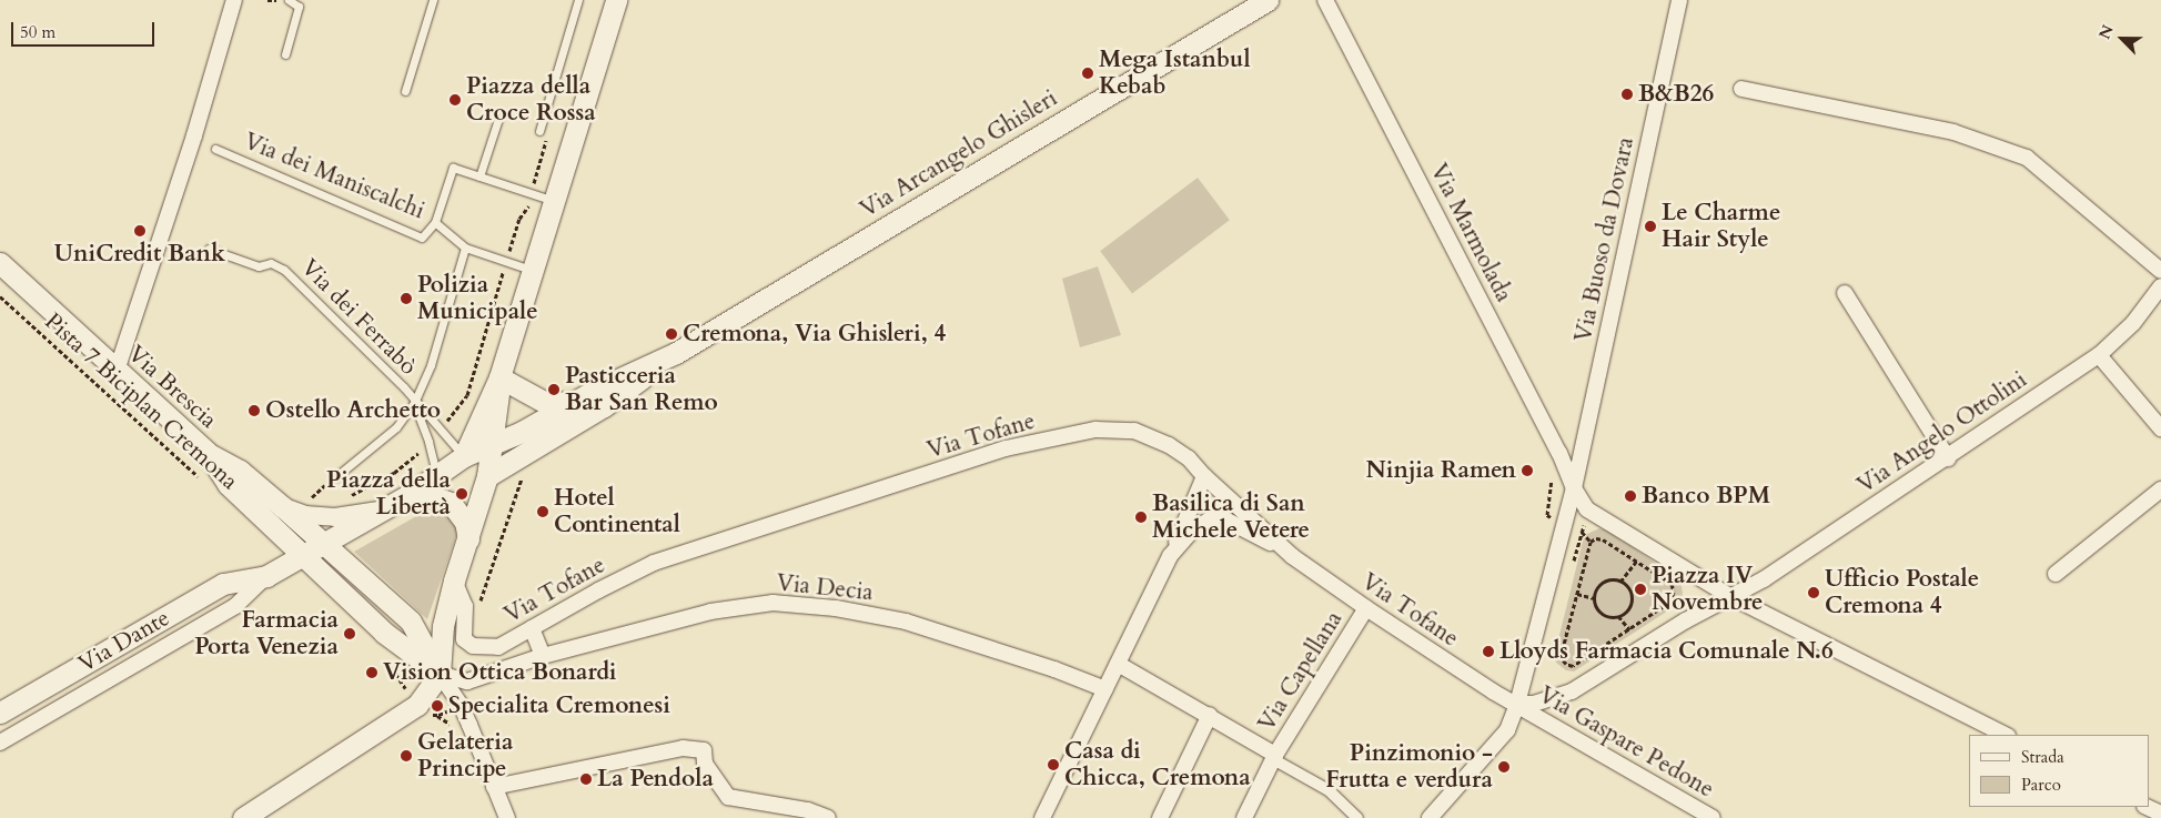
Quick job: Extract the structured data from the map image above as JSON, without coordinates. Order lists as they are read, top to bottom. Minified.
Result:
{"streets":{"main road":["Via Arcangelo Ghisleri","Via Brescia","Via Dante"],"street":["Via Marmolada","Via Buoso da Dovara","Via Angelo Ottolini","Via Tofane","Via Decia","Via Capellana","Via Gaspare Pedone"],"lane":["Via dei Maniscalchi","Via dei Ferrabò"],"path":["Pista 7 Biciplan Cremona"]},"crossings":[["Via Arcangelo Ghisleri","Via dei Ferrabò"],["Via Marmolada","Via Buoso da Dovara"],["Via Brescia","Via Dante"],["Via Tofane","Via Capellana"],["Via Tofane","Via Gaspare Pedone"]],"places":["Mega Istanbul Kebab","B&B26","Piazza della Croce Rossa","Le Charme Hair Style","UniCredit Bank","Polizia Municipale","Cremona, Via Ghisleri, 4","Pasticceria Bar San Remo","Ostello Archetto","Ninjia Ramen","Piazza della Libertà","Banco BPM","Hotel Continental","Basilica di San Michele Vetere","Piazza IV Novembre","Ufficio Postale Cremona 4","Farmacia Porta Venezia","Lloyds Farmacia Comunale N.6","Vision Ottica Bonardi","Specialita Cremonesi","Gelateria Principe","Casa di Chicca, Cremona","Pinzimonio - Frutta e verdura","La Pendola"],"legend":["Strada","Parco"],"scale_bar":"50 m","north":"top left"}
